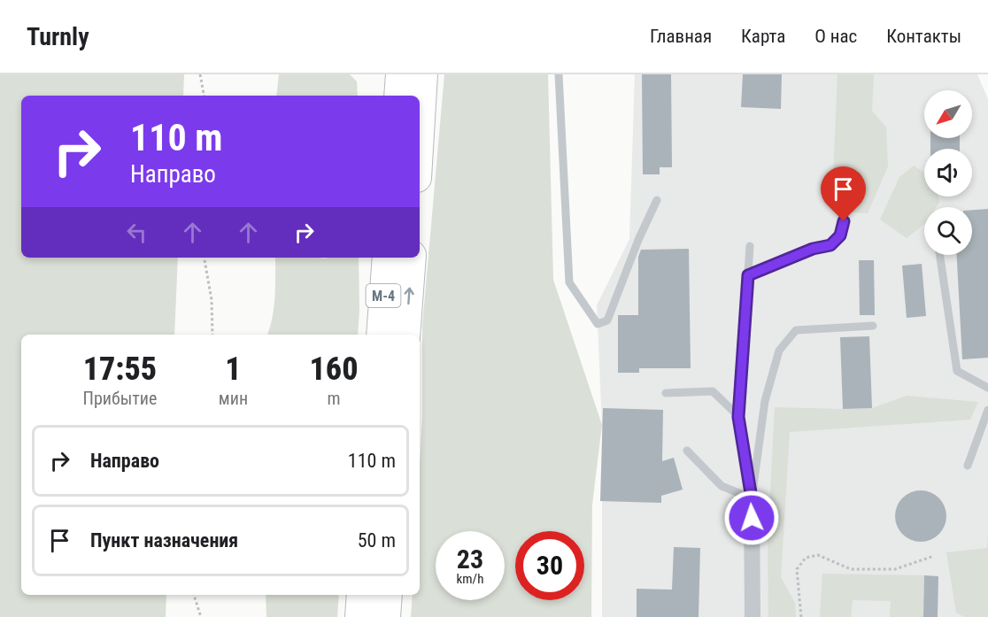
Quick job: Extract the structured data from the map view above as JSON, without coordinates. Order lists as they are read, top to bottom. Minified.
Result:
{"streets":{"highway":["М-4"]},"north":"bottom left","page":{"header":"Turnly","nav":["Главная","Карта","О нас","Контакты"],"turn":["110 m","Направо"],"eta":["17:55","Прибытие","1","мин","160","m"],"list":[{"name":"Направо","value":"110 m"},{"name":"Пункт назначения","value":"50 m"}],"speed":"23 km/h","limit":"30"}}
